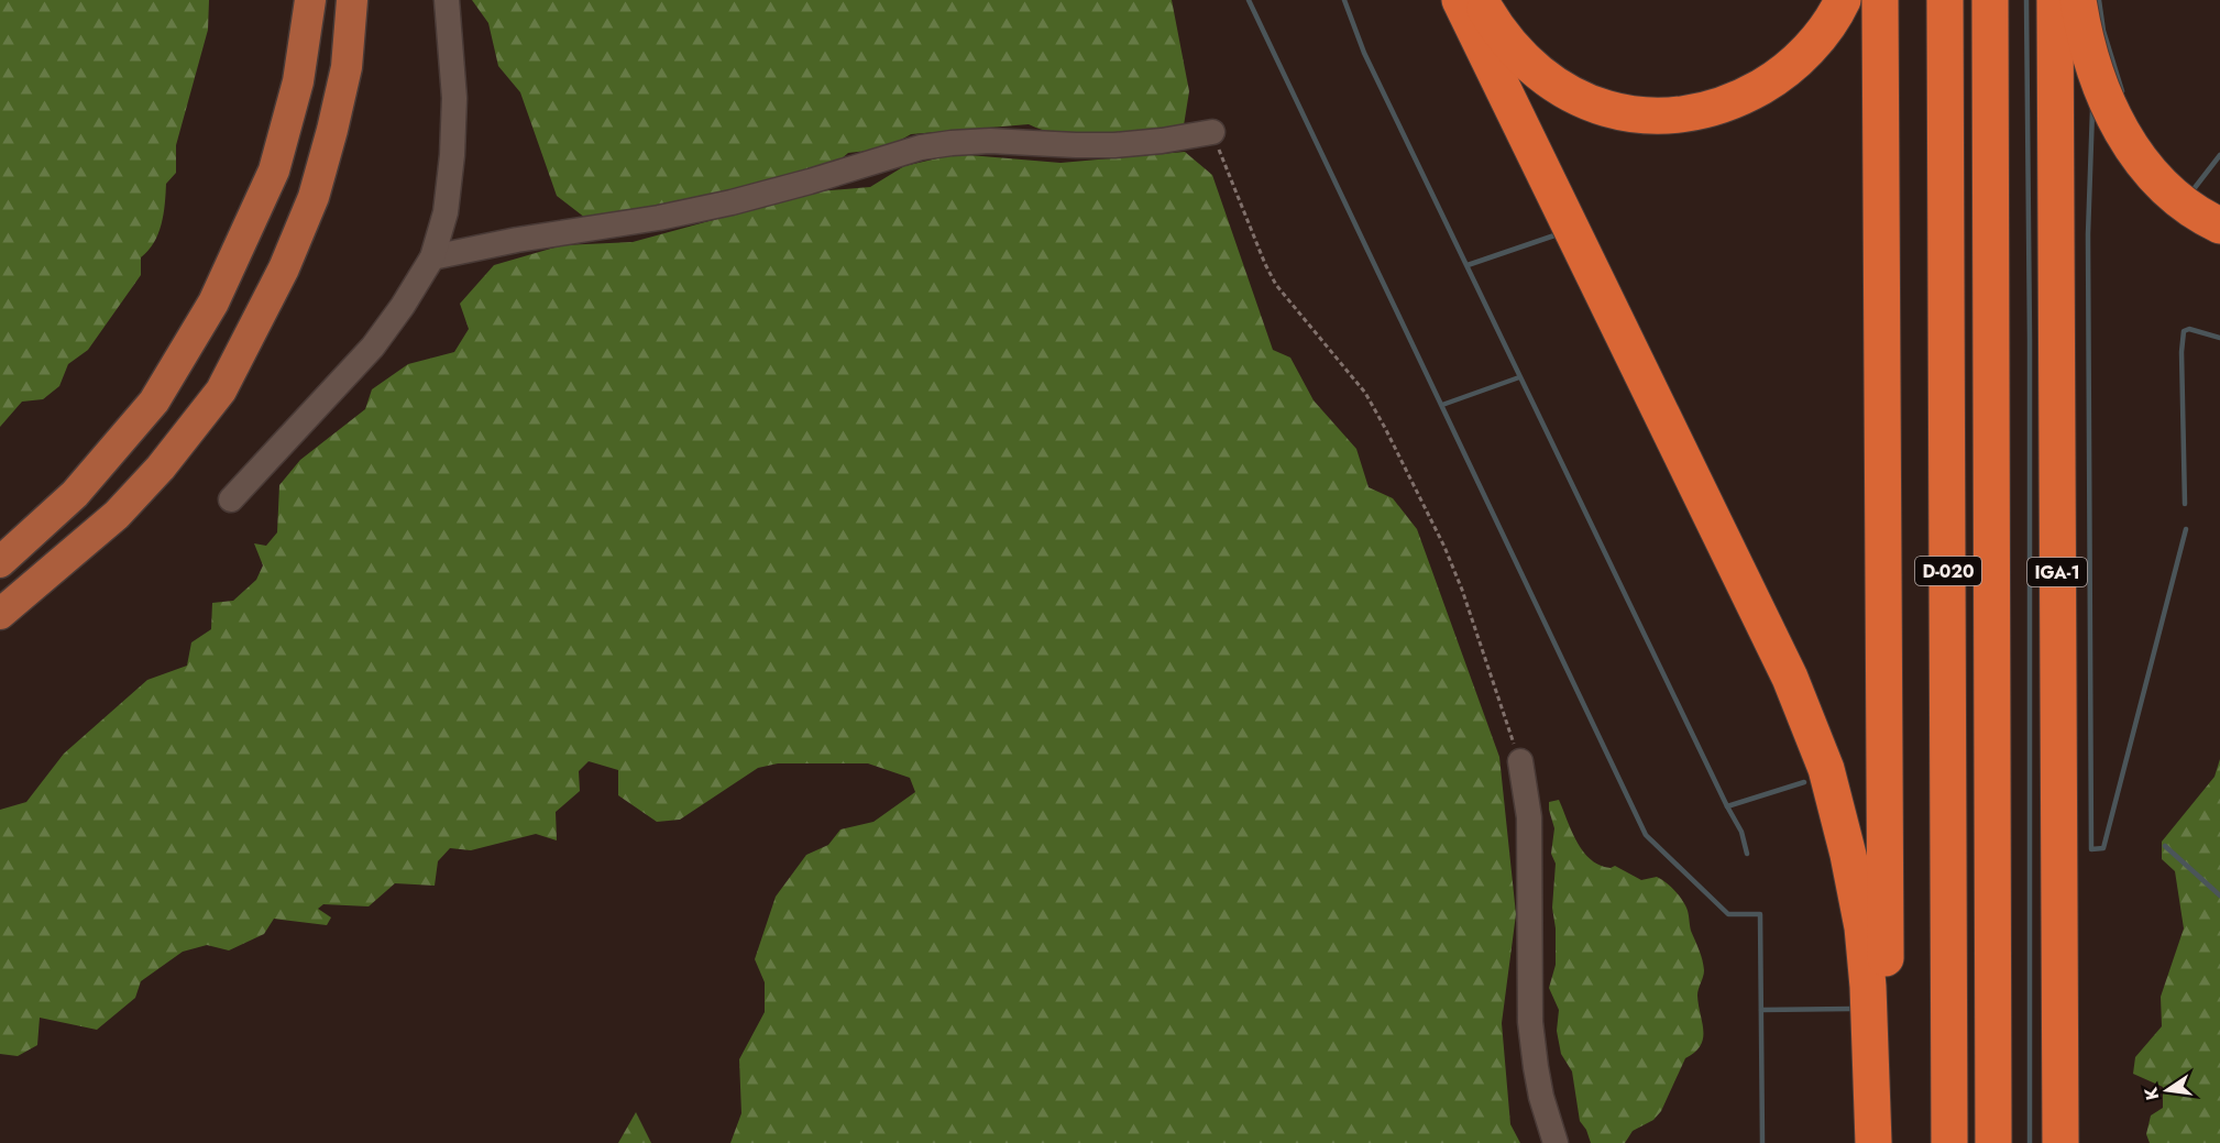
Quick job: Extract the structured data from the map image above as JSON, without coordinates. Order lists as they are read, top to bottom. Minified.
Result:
{"streets":{"highway":["D-020","IGA-1"]},"north":"left"}
